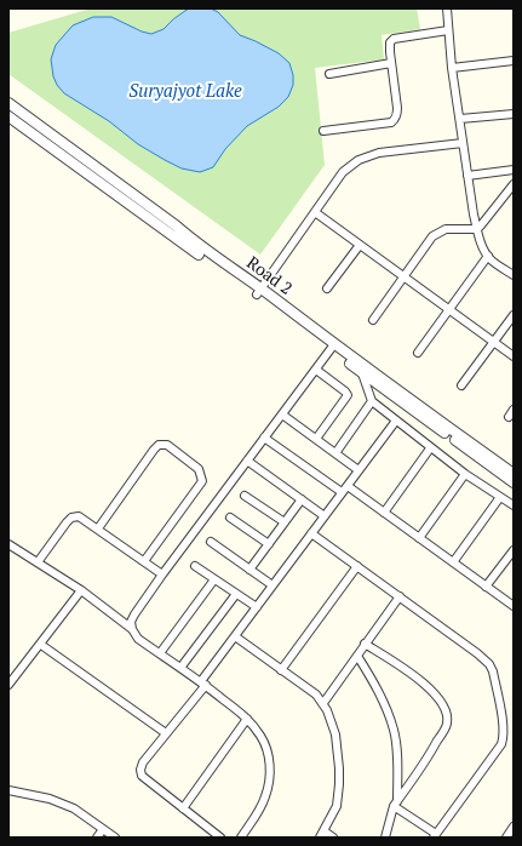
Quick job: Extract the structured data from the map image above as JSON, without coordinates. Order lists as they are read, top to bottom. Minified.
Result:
{"streets":{"street":["Road 2"]},"water":["Suryajyot Lake"]}
